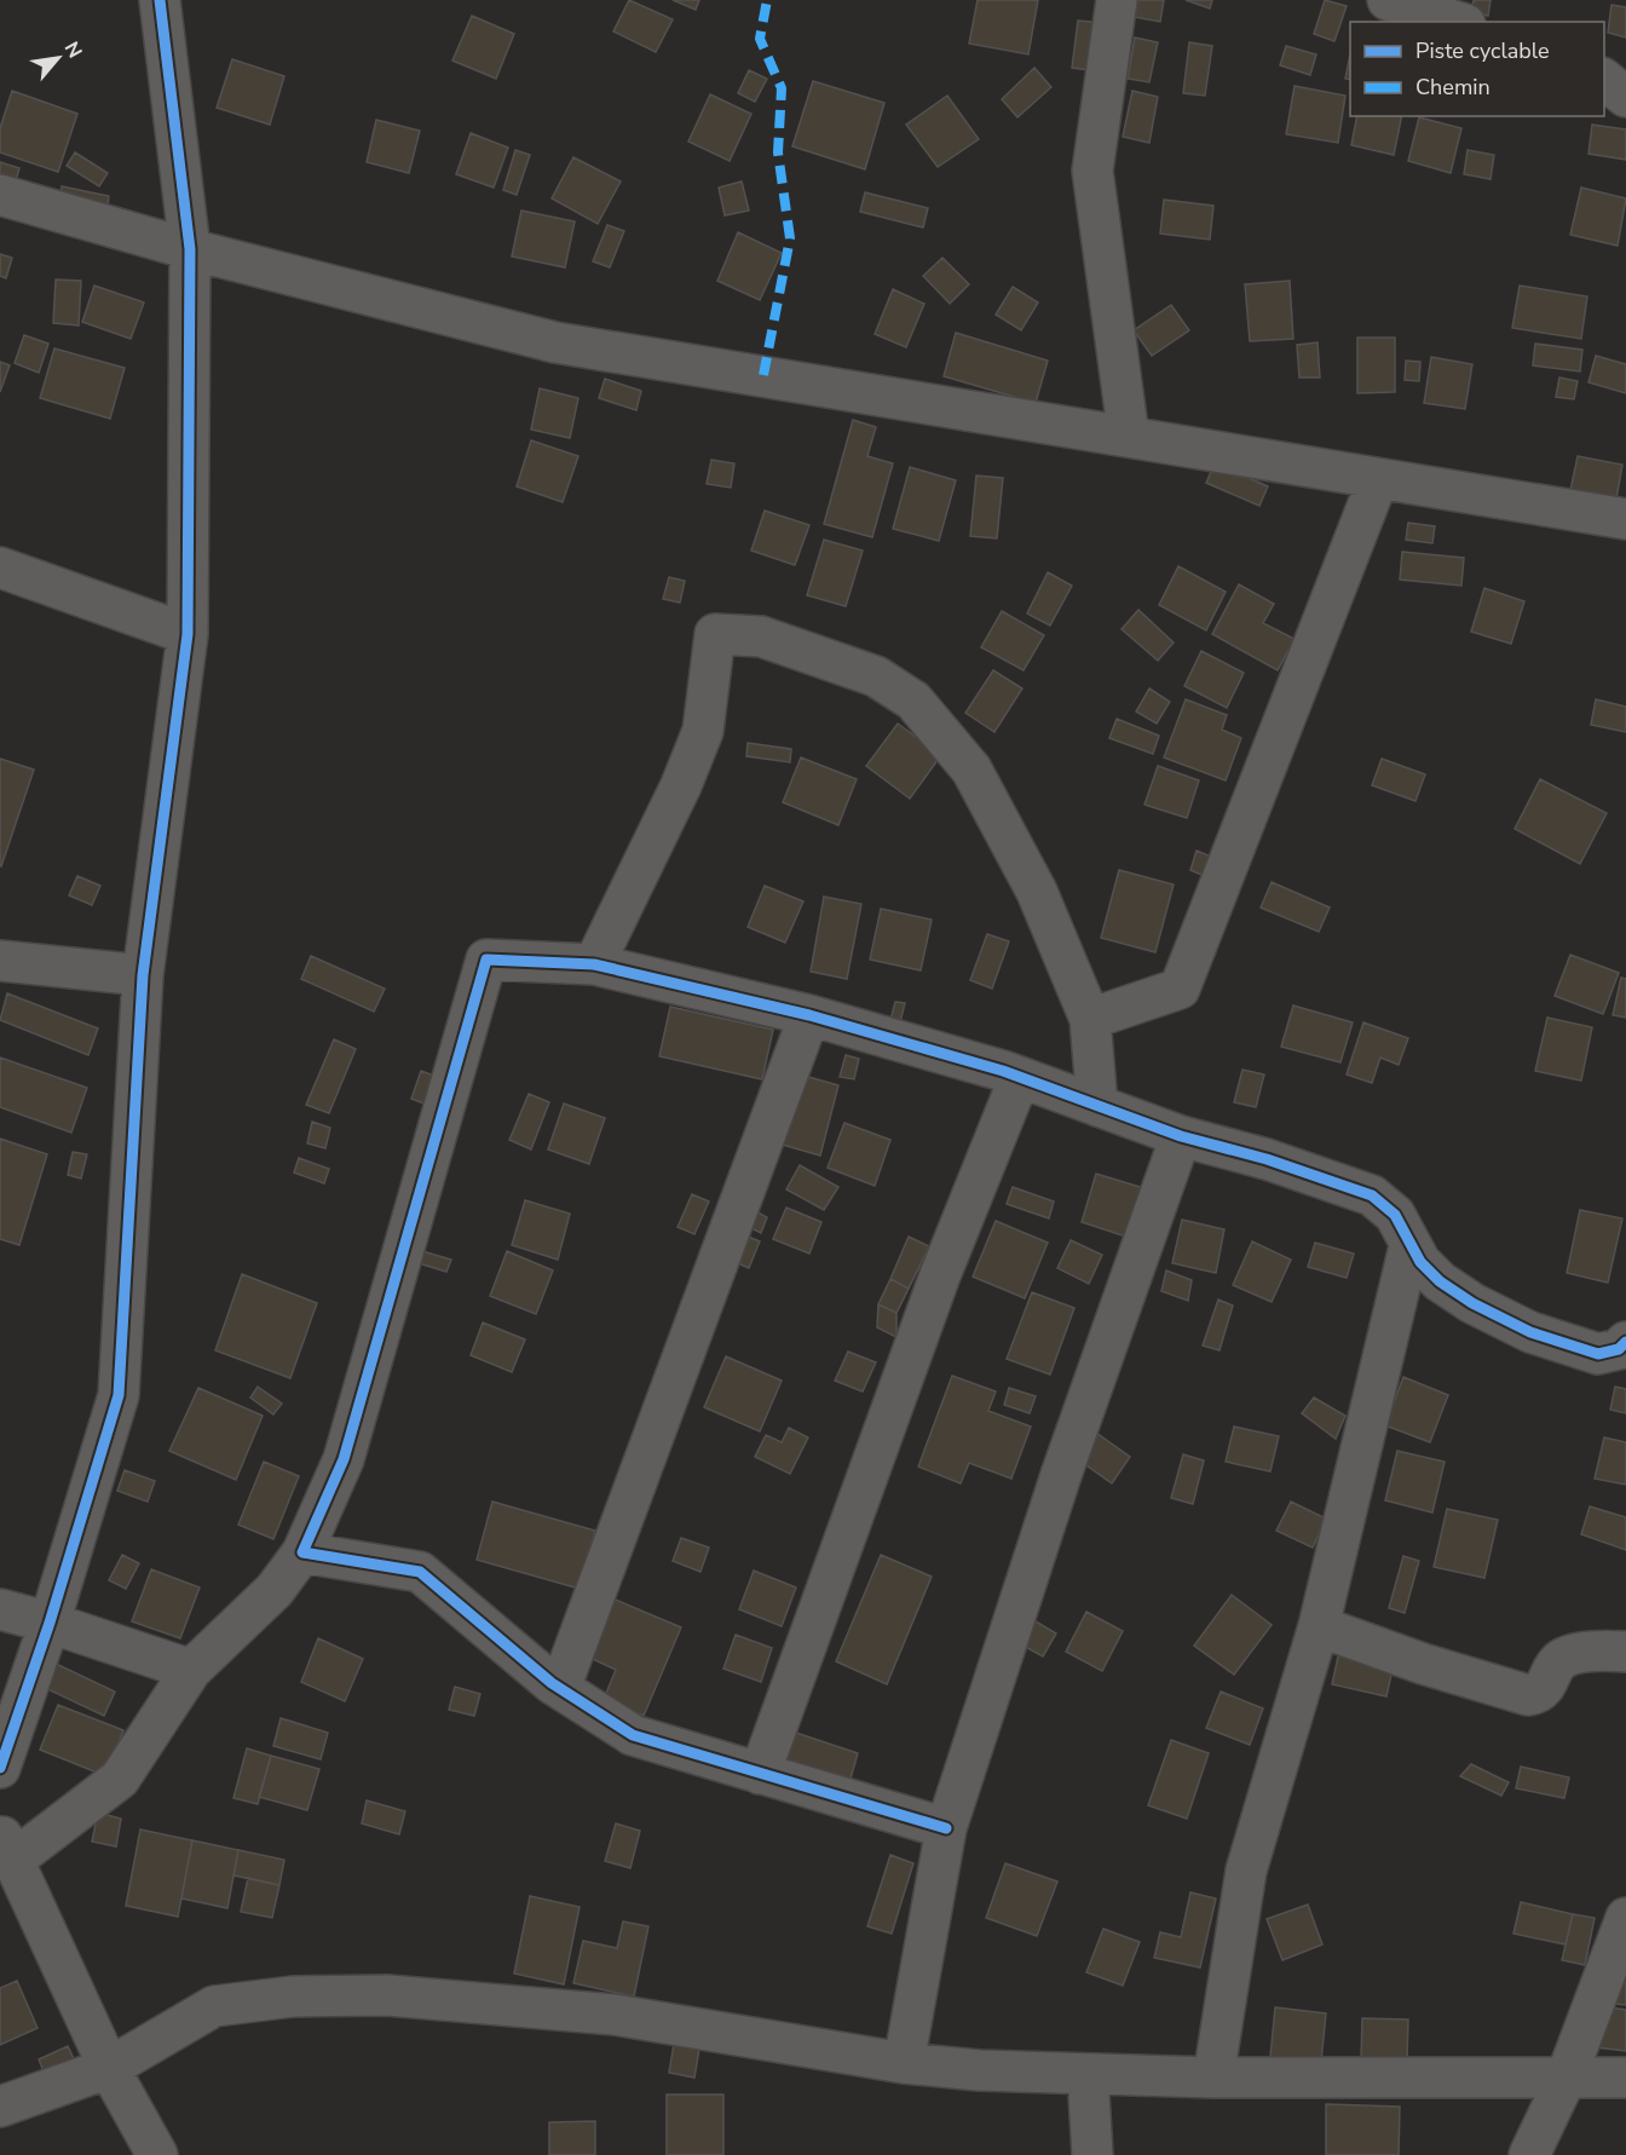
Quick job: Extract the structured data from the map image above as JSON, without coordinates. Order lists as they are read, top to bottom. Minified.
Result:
{"legend":["Piste cyclable","Chemin"],"north":"top right"}
